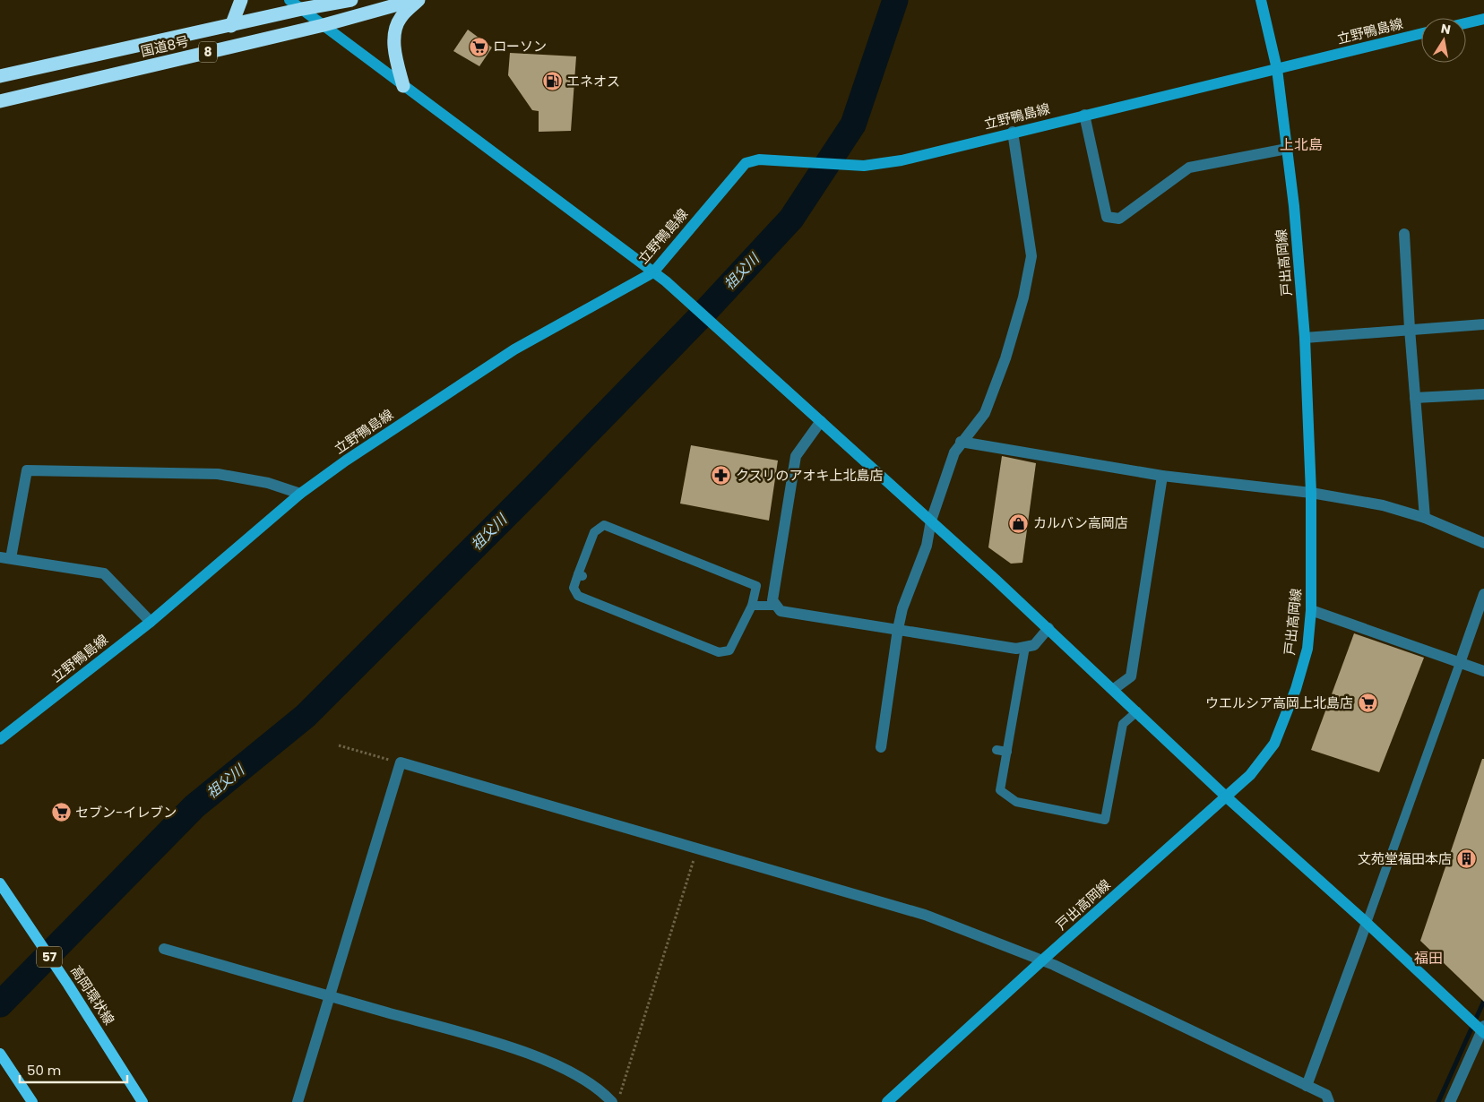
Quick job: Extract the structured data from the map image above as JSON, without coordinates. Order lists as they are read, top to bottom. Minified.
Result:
{"streets":{"highway":["国道8号","8"],"main road":["立野鴨島線","戸出高岡線","57","高岡環状線"]},"crossings":[["立野鴨島線","戸出高岡線"]],"districts":["上北島","福田"],"water":["祖父川"],"places":{"supermarket":["ローソン","ウエルシア高岡上北島店","セブン-イレブン"],"fuel station":["エネオス"],"pharmacy":["クスリのアオキ上北島店"],"shop":["カルバン高岡店"],"building":["文苑堂福田本店"]},"scale_bar":"50 m","north":"top"}
